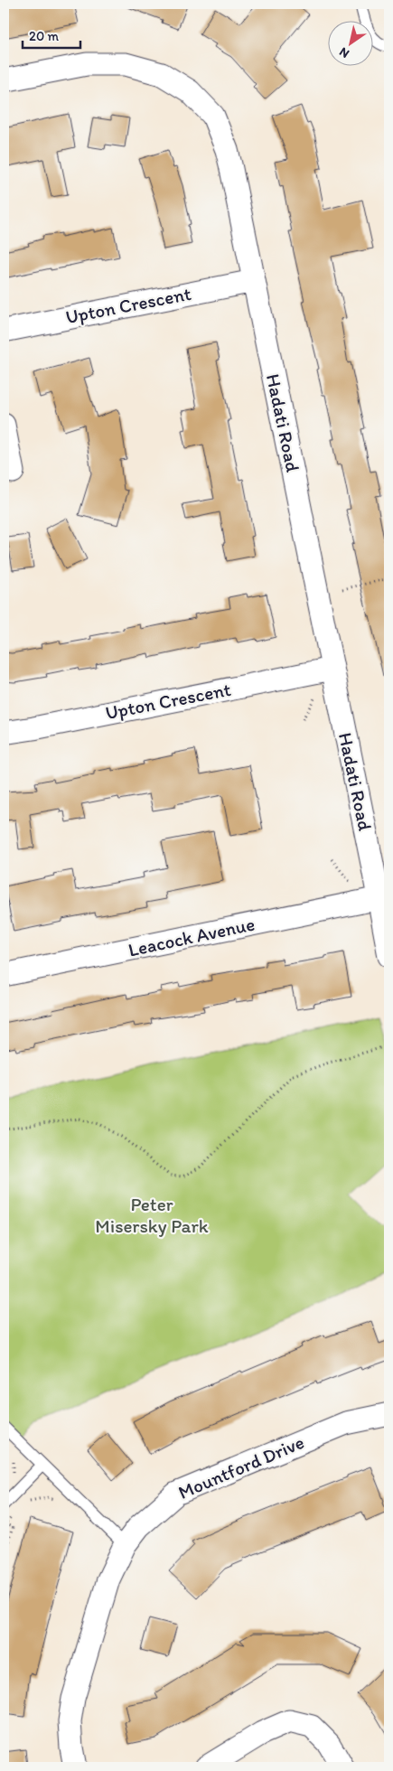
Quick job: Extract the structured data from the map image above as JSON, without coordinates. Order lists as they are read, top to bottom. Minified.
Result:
{"streets":{"street":["Upton Crescent","Hadati Road","Leacock Avenue","Mountford Drive"]},"crossings":[["Upton Crescent","Hadati Road"],["Hadati Road","Leacock Avenue"]],"parks":["Peter Misersky Park"],"scale_bar":"20 m","north":"bottom left"}
